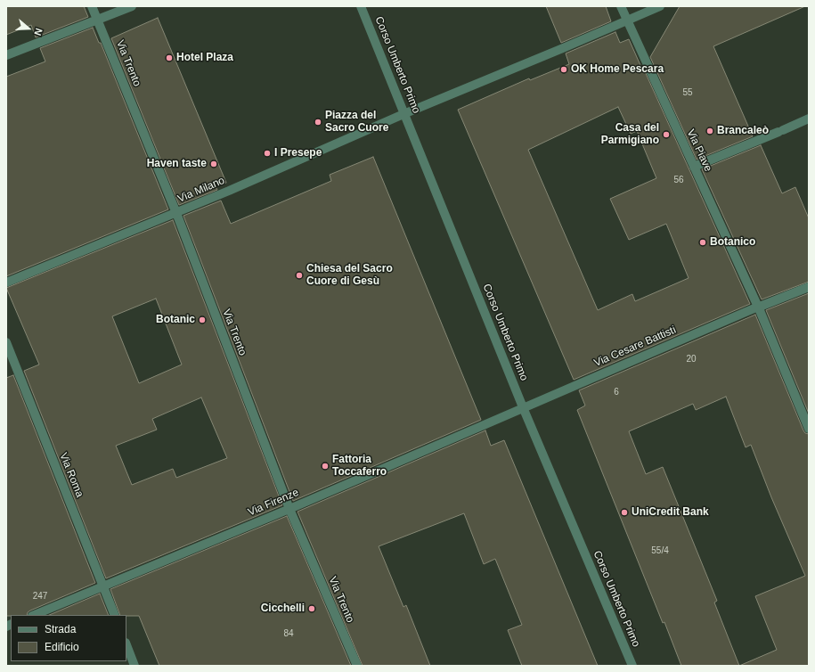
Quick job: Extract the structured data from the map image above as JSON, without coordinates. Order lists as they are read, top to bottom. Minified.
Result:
{"streets":{"street":["Via Trento","Corso Umberto Primo","Via Piave","Via Milano","Via Cesare Battisti","Via Roma","Via Firenze"]},"crossings":[["Via Trento","Via Milano"],["Via Trento","Via Firenze"],["Corso Umberto Primo","Via Milano"],["Corso Umberto Primo","Via Cesare Battisti"],["Corso Umberto Primo","Via Firenze"],["Via Piave","Via Cesare Battisti"],["Via Cesare Battisti","Via Firenze"],["Via Roma","Via Firenze"]],"places":["Hotel Plaza","OK Home Pescara","Piazza del Sacro Cuore","Brancaleò","Casa del Parmigiano","I Presepe","Haven taste","Botanico","Chiesa del Sacro Cuore di Gesù","Botanic","Fattoria Toccaferro","UniCredit Bank","Cicchelli"],"house_numbers":["55","56","20","6","55/4","247","84"],"legend":["Strada","Edificio"],"north":"right"}
